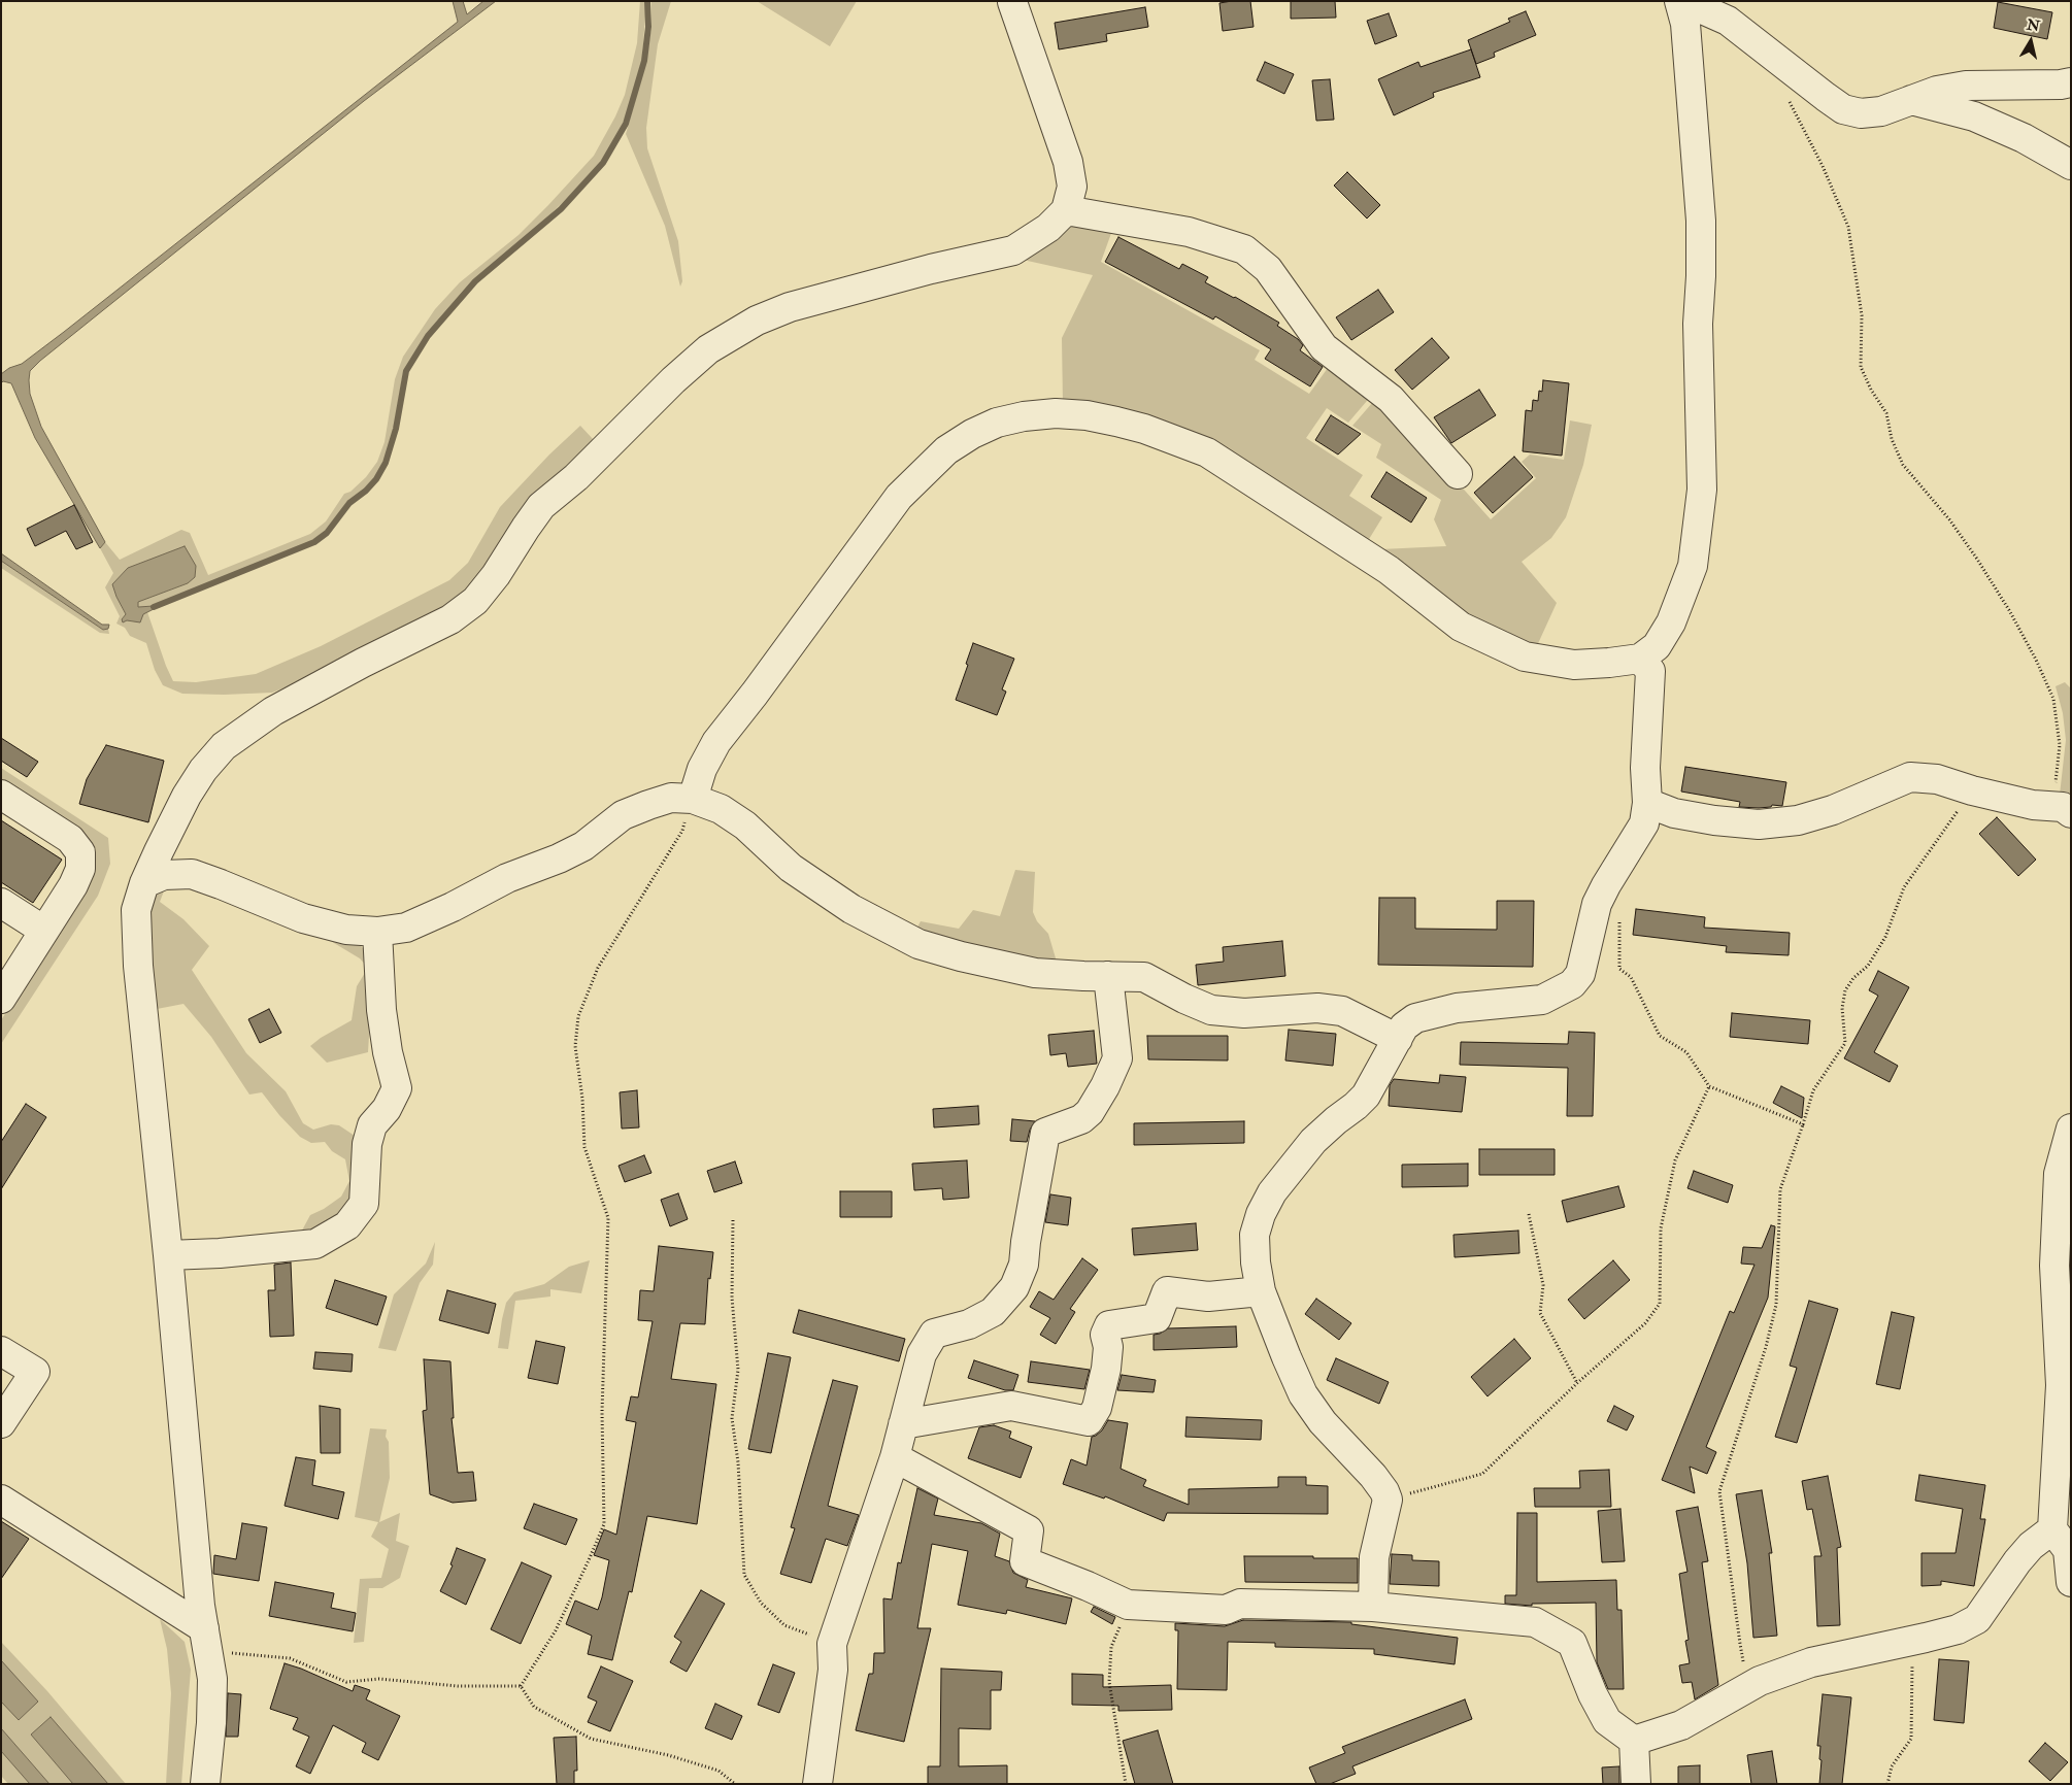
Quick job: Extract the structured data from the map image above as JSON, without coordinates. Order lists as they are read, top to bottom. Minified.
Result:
{"north":"top"}
